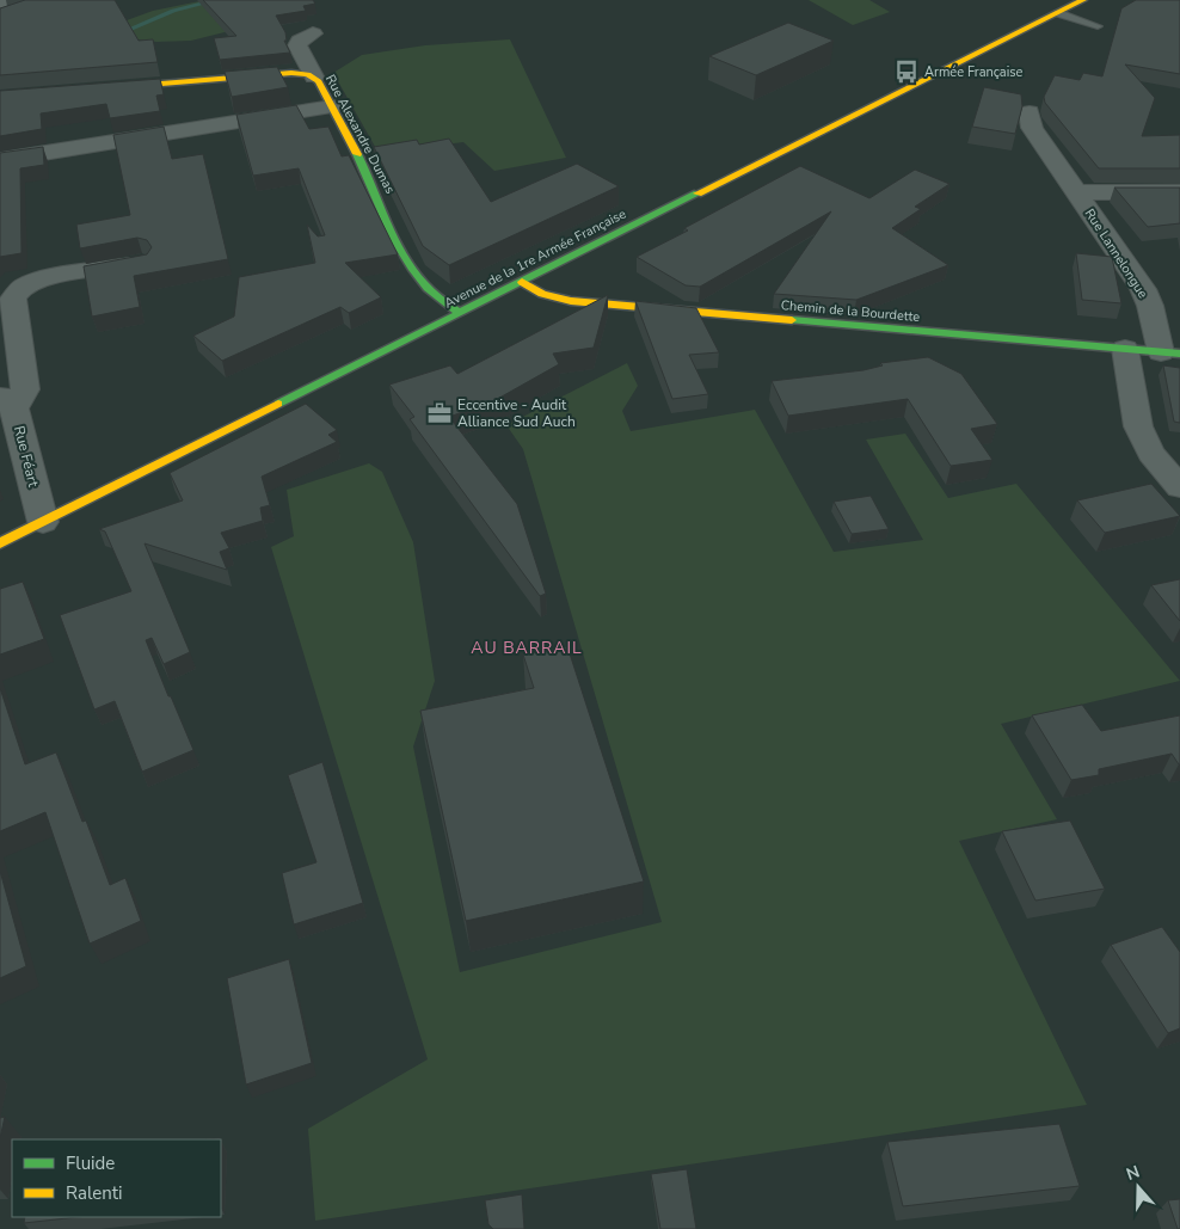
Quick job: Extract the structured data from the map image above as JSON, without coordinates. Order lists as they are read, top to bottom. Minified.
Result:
{"streets":{"main road":["Rue Alexandre Dumas","Avenue de la 1re Armée Française","Chemin de la Bourdette"],"street":["Rue Lannelongue","Rue Féart"]},"crossings":[["Rue Alexandre Dumas","Avenue de la 1re Armée Française"],["Rue Lannelongue","Chemin de la Bourdette"],["Avenue de la 1re Armée Française","Chemin de la Bourdette"],["Avenue de la 1re Armée Française","Rue Féart"]],"districts":["AU BARRAIL"],"places":{"bus stop":["Armée Française"],"office":["Eccentive - Audit Alliance Sud Auch"]},"legend":["Fluide","Ralenti"],"north":"top"}
